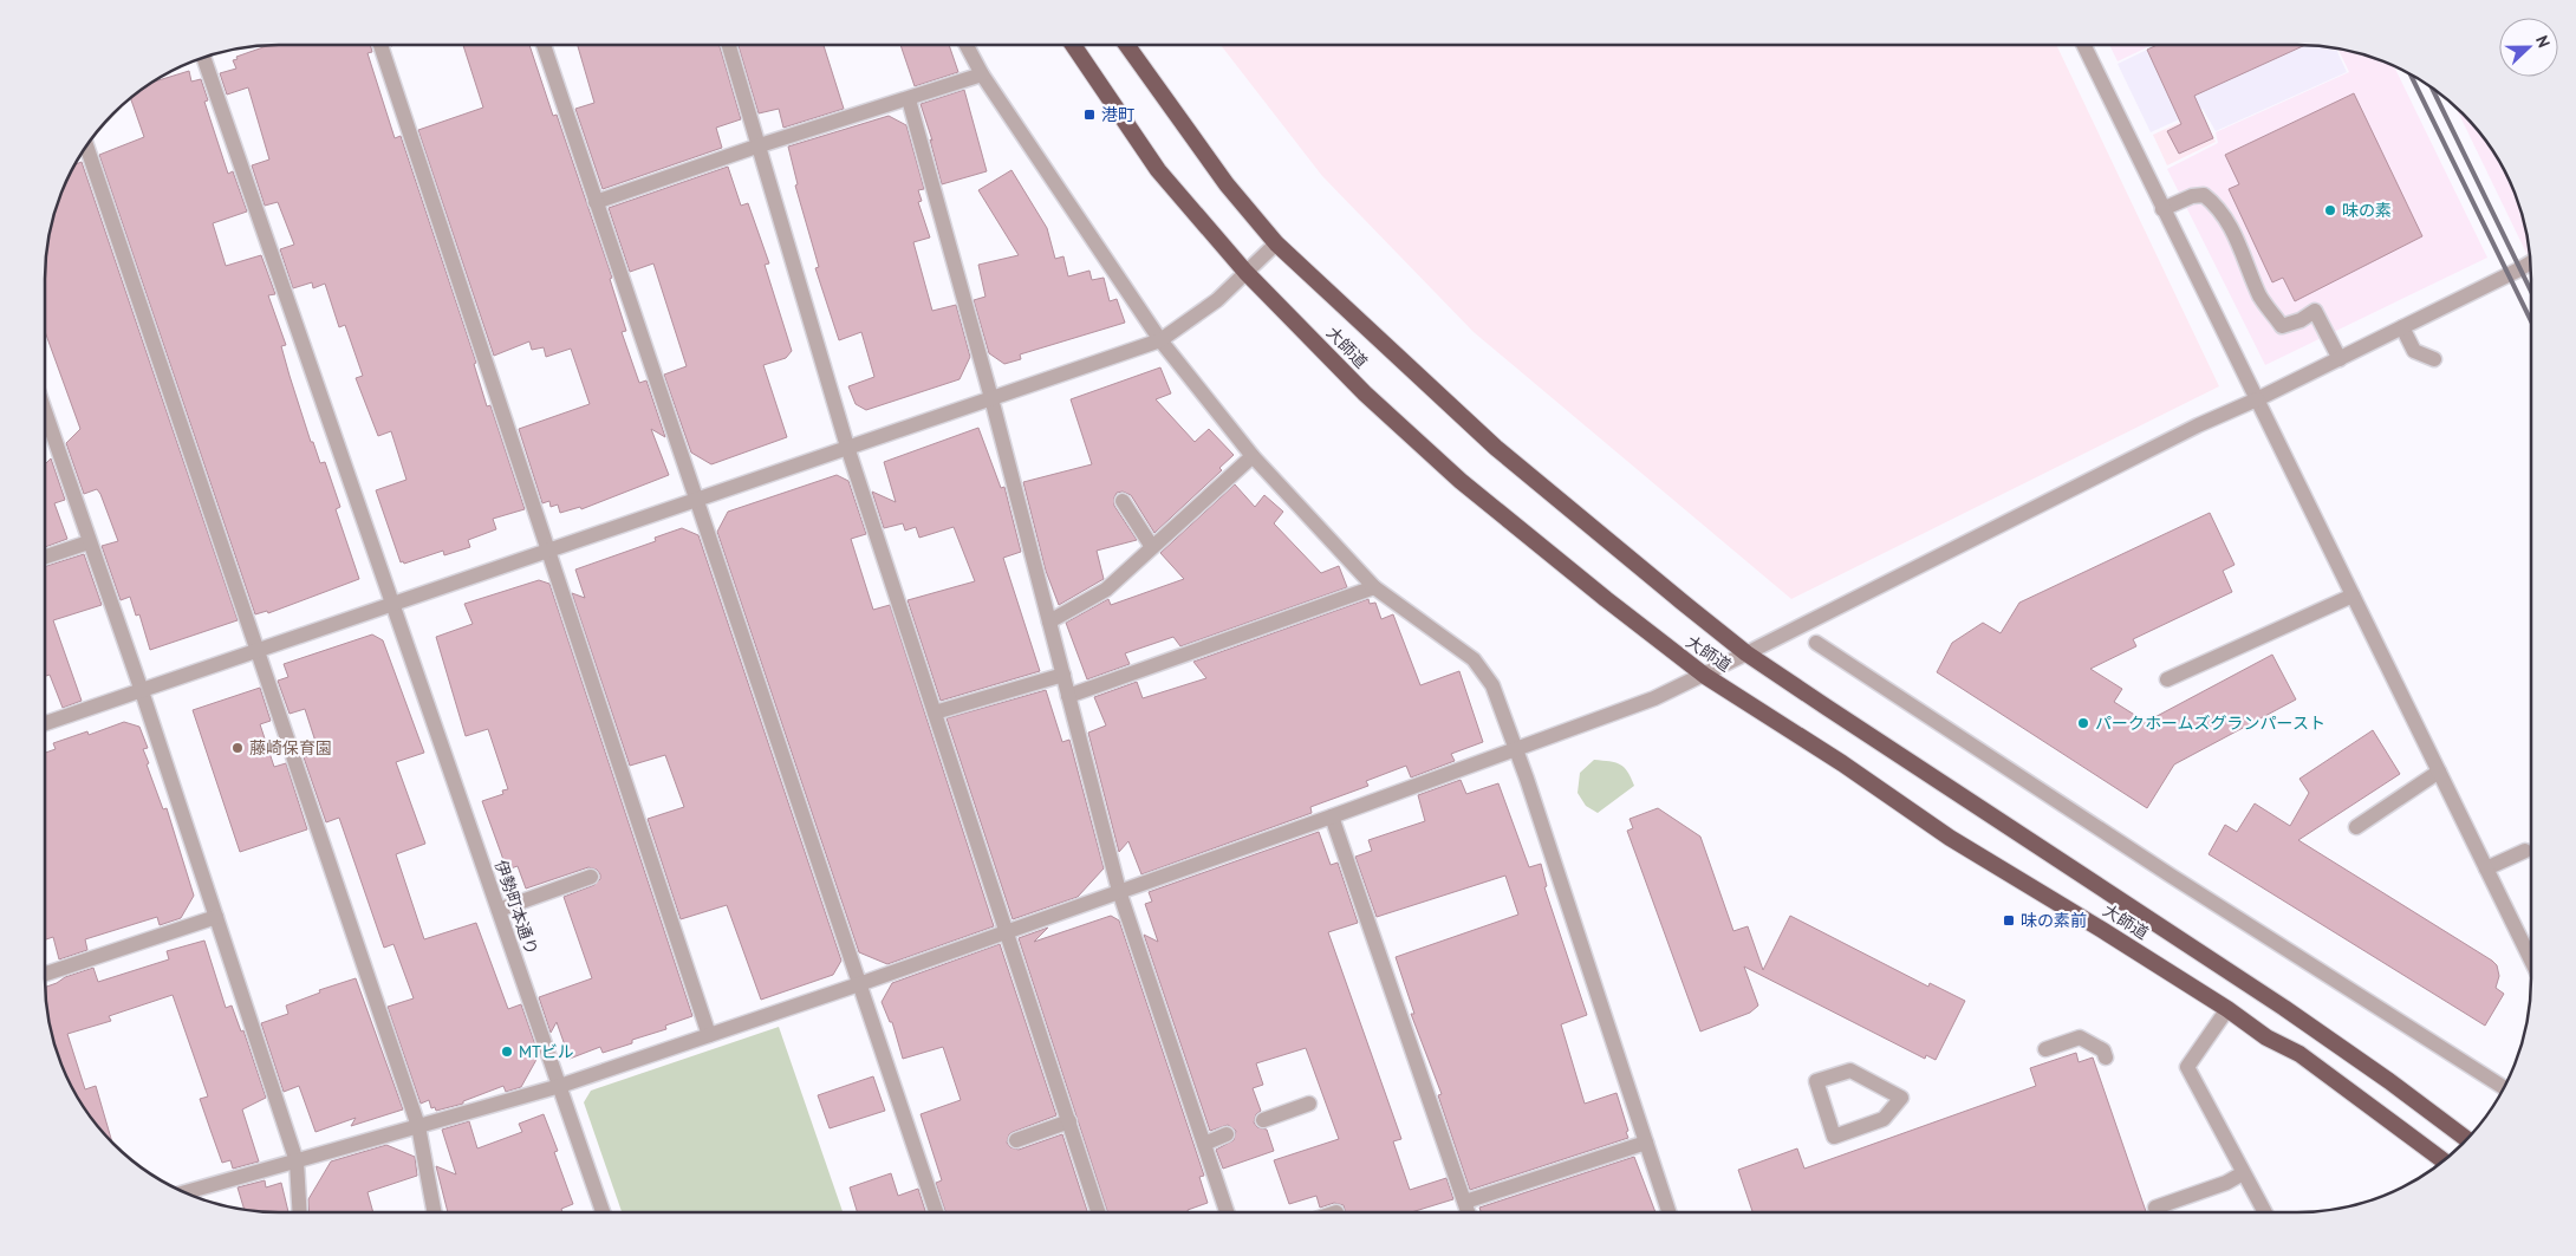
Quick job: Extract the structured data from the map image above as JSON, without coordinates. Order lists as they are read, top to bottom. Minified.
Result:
{"streets":{"highway":["大師道"],"street":["伊勢町本通り"]},"places":{"transit":["港町","味の素前"],"other":["味の素","パークホームズグランパースト","藤崎保育園","MTビル"]},"north":"right"}
